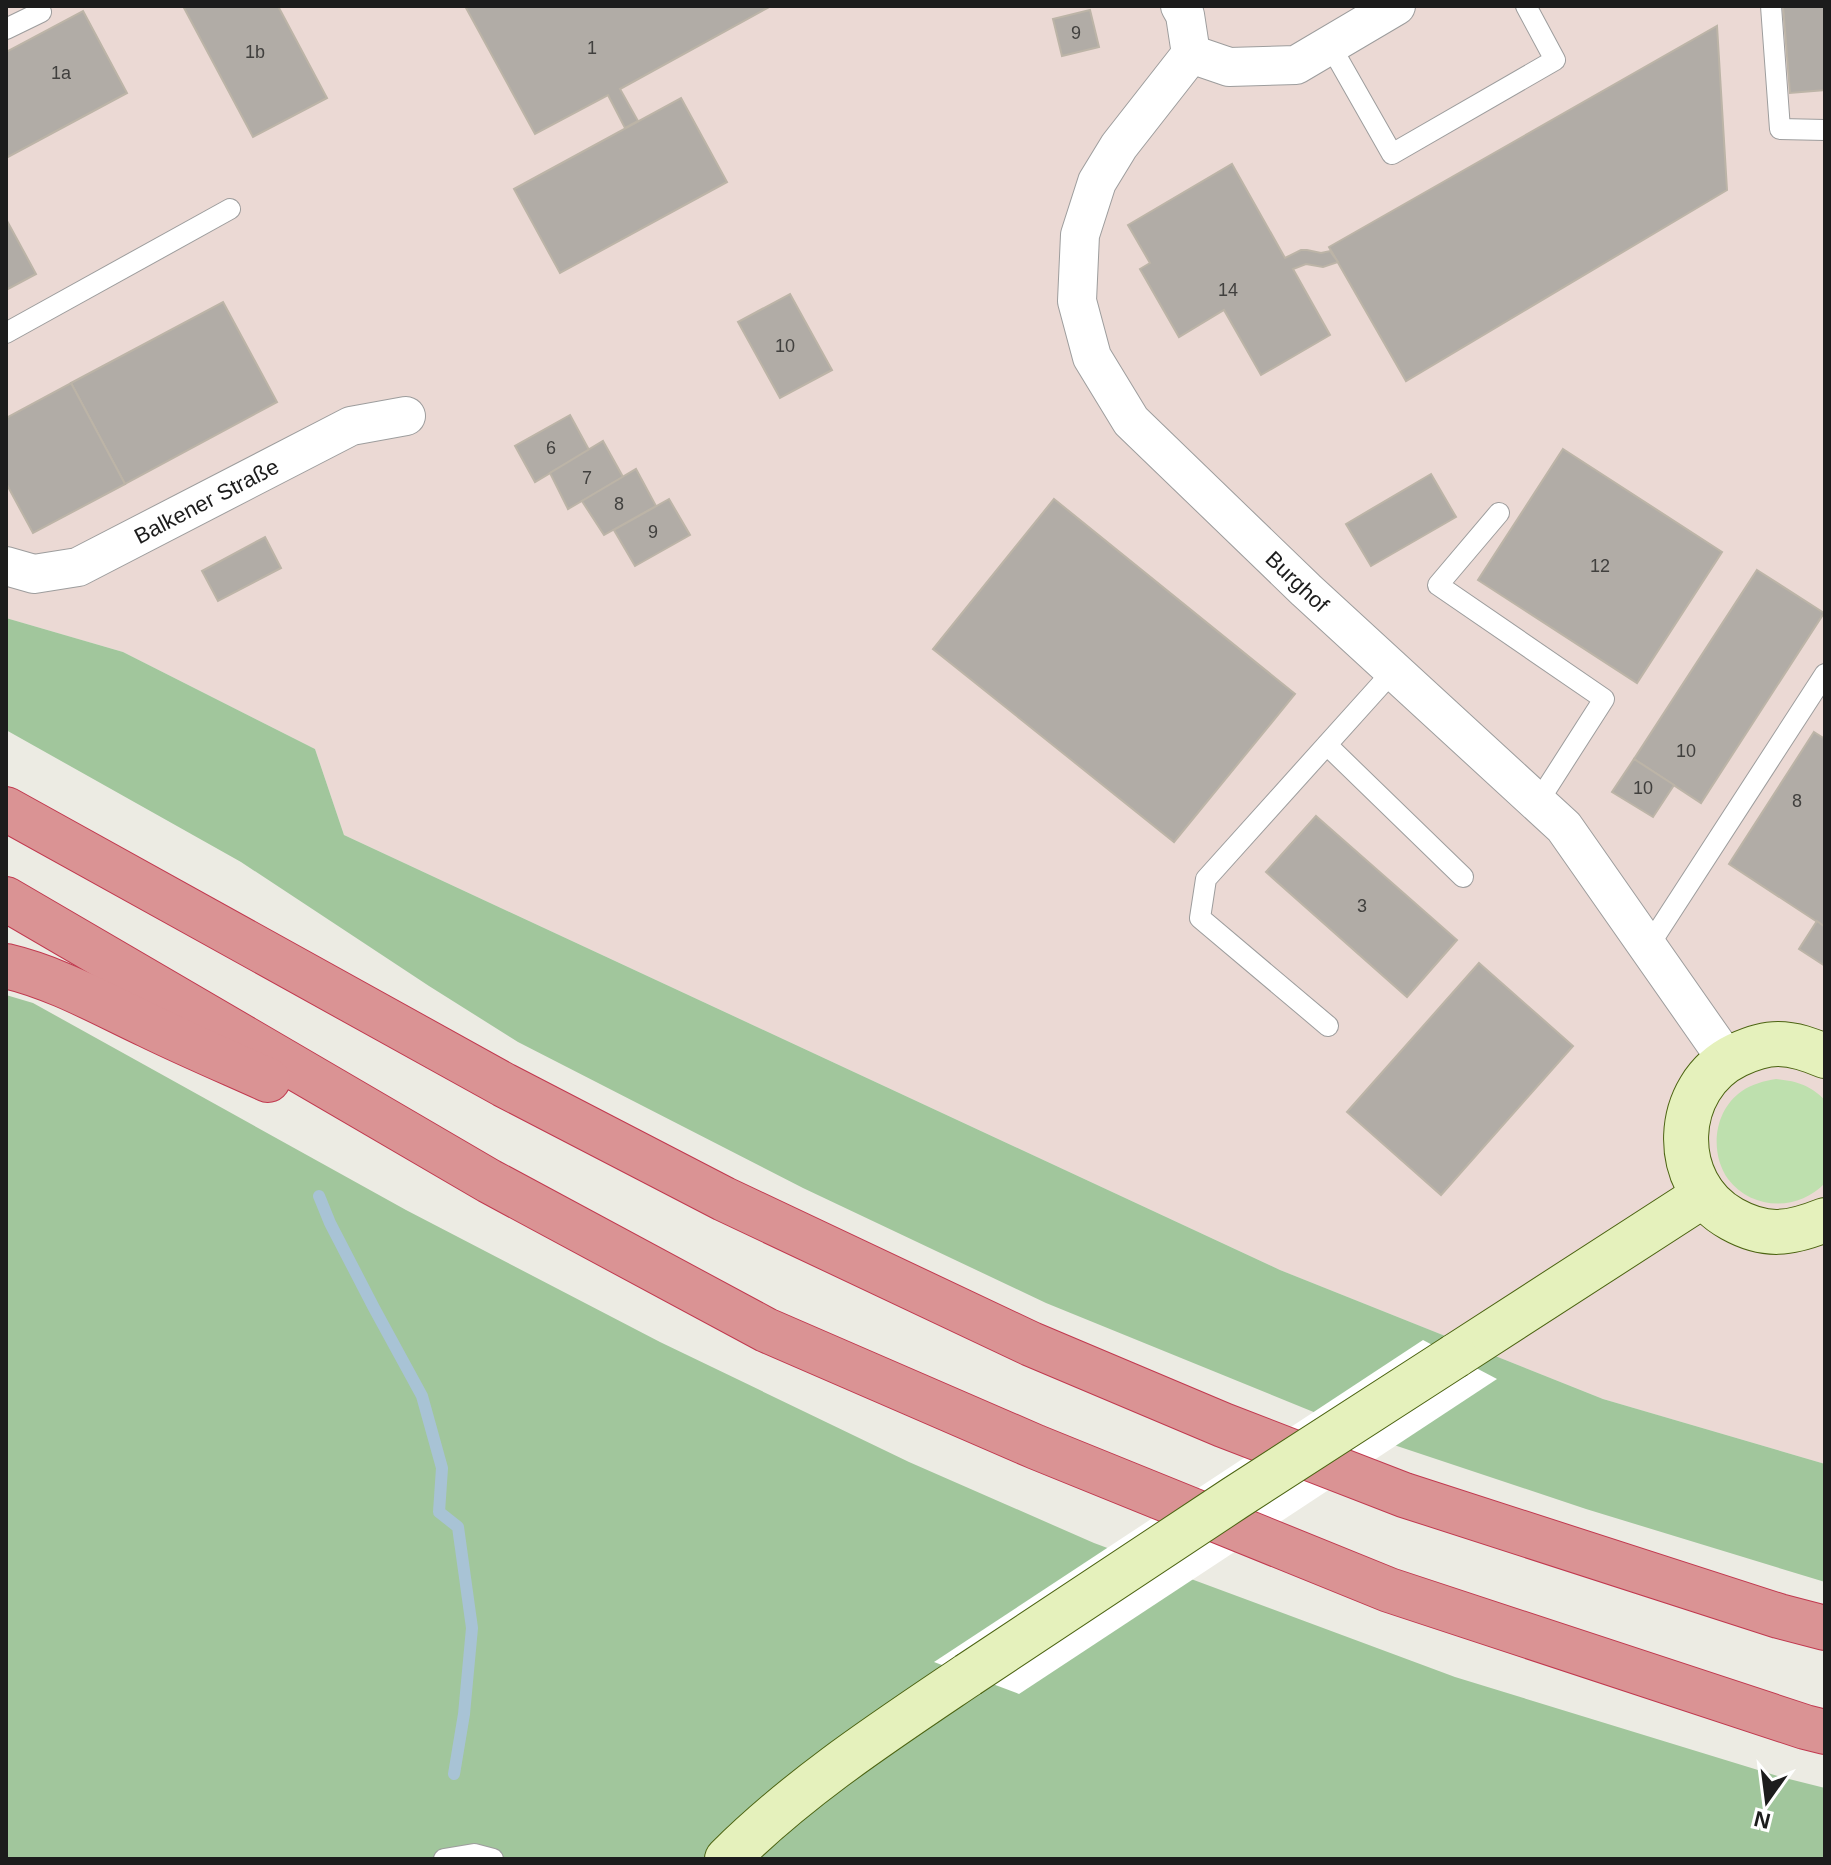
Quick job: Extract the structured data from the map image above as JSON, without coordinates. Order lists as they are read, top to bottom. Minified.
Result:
{"streets":{"street":["Balkener Straße","Burghof"]},"house_numbers":["9","1","1b","1a","14","10","6","7","8","9","12","10","10","8","3"],"north":"bottom"}
